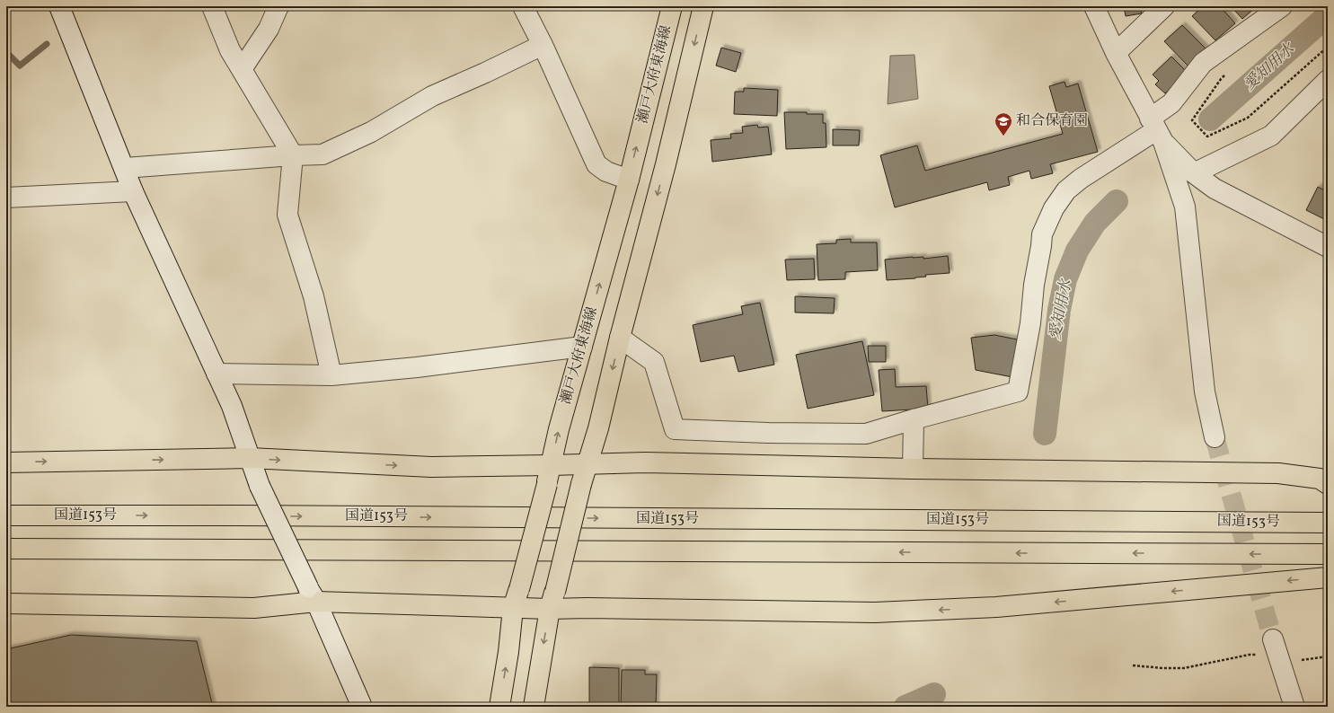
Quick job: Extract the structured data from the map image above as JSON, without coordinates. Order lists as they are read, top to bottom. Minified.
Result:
{"streets":{"main road":["瀬戸大府東海線","国道153号"]},"water":["愛知用水"],"places":{"school or university":["和合保育園"]}}
